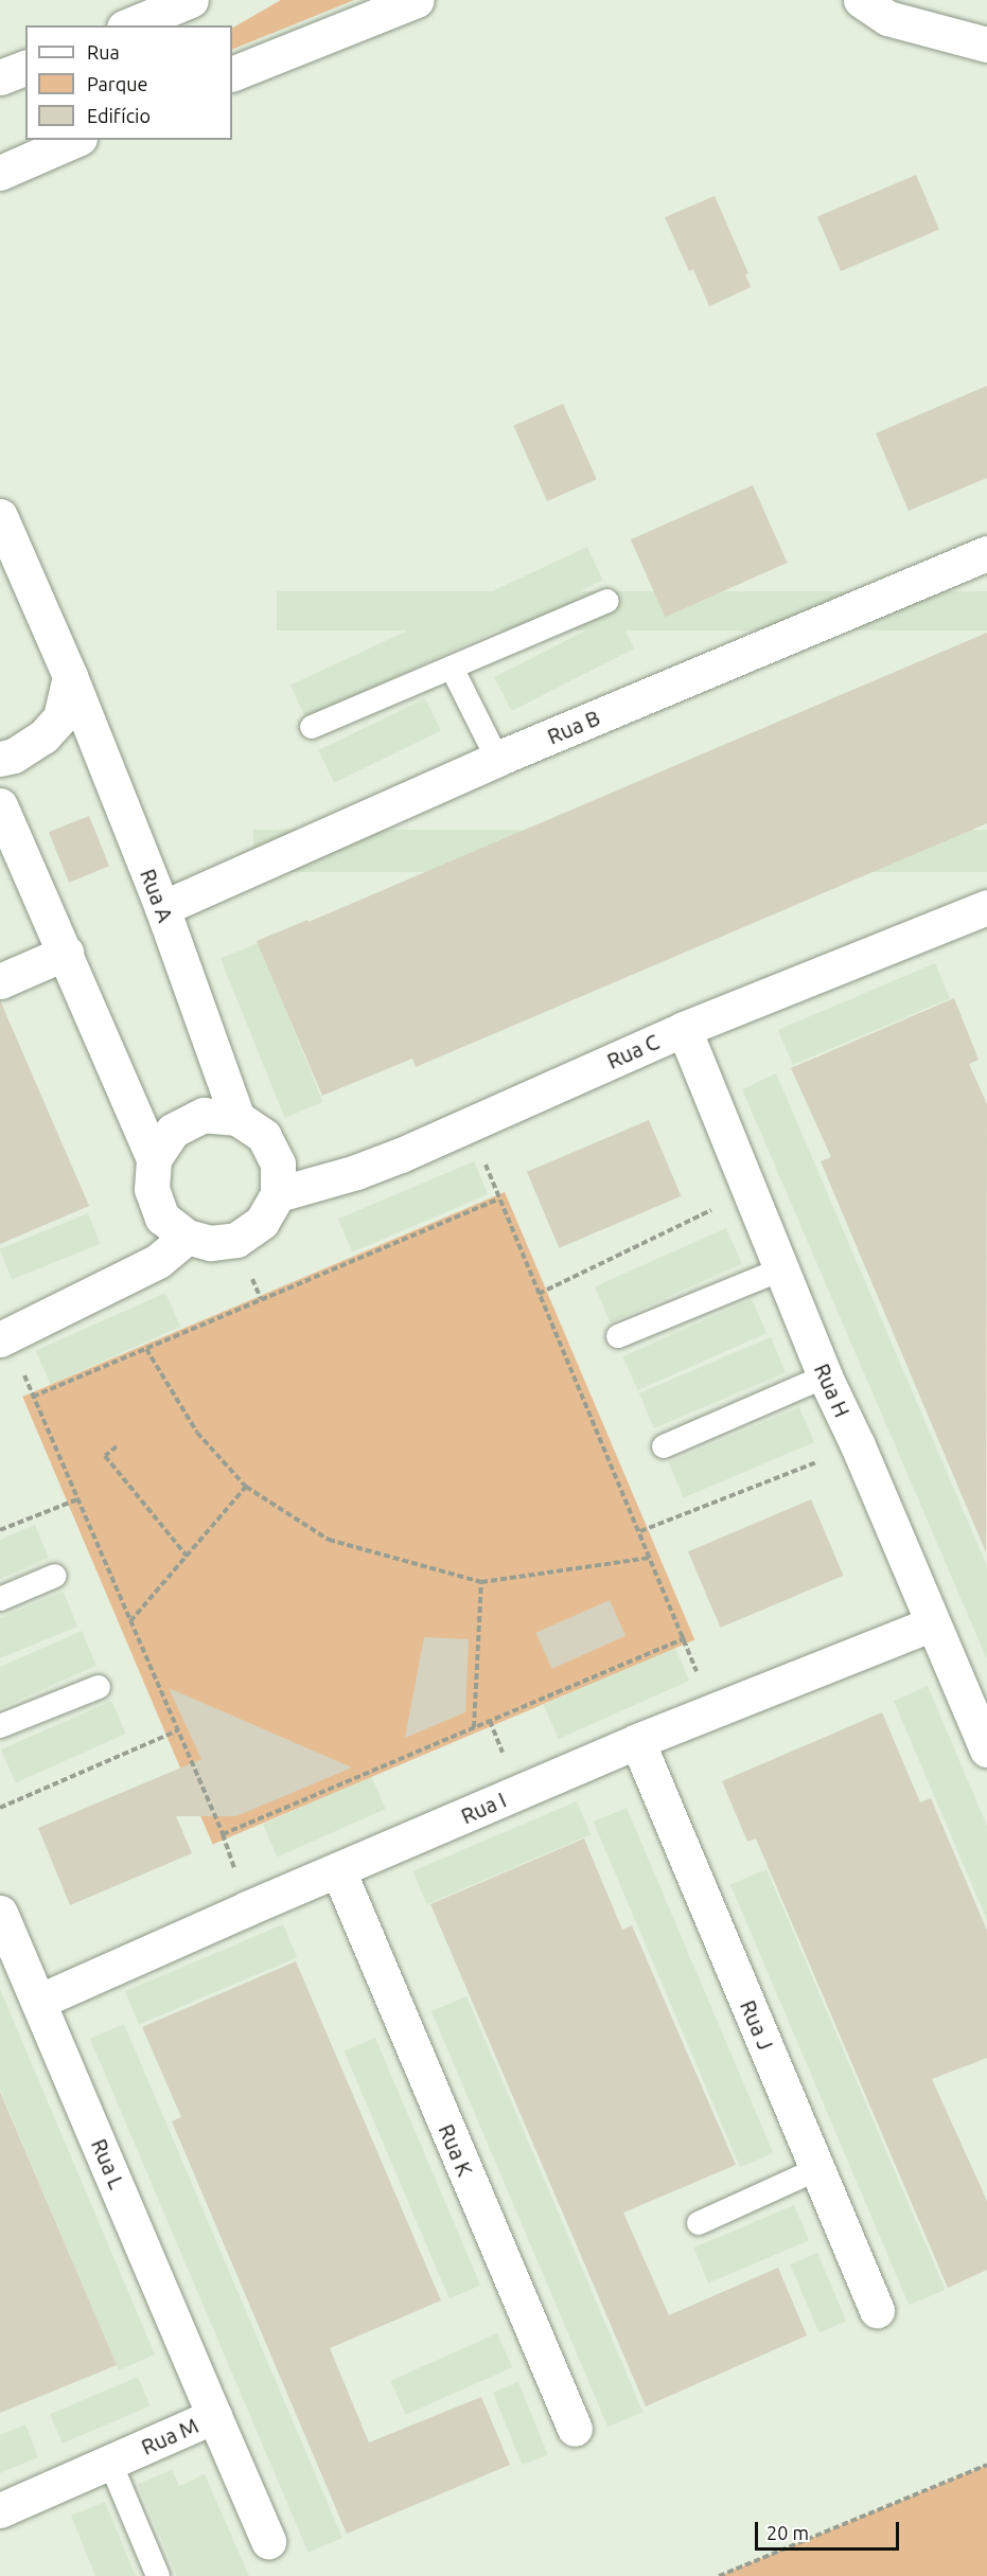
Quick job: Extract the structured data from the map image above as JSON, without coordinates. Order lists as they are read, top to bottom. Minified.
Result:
{"streets":{"street":["Rua B","Rua A","Rua C","Rua H","Rua I","Rua J","Rua K","Rua L","Rua M"]},"crossings":[["Rua B","Rua A"],["Rua A","Rua C"],["Rua C","Rua H"],["Rua H","Rua I"],["Rua I","Rua J"],["Rua I","Rua K"],["Rua I","Rua L"],["Rua L","Rua M"]],"legend":["Rua","Parque","Edifício"],"scale_bar":"20 m"}
